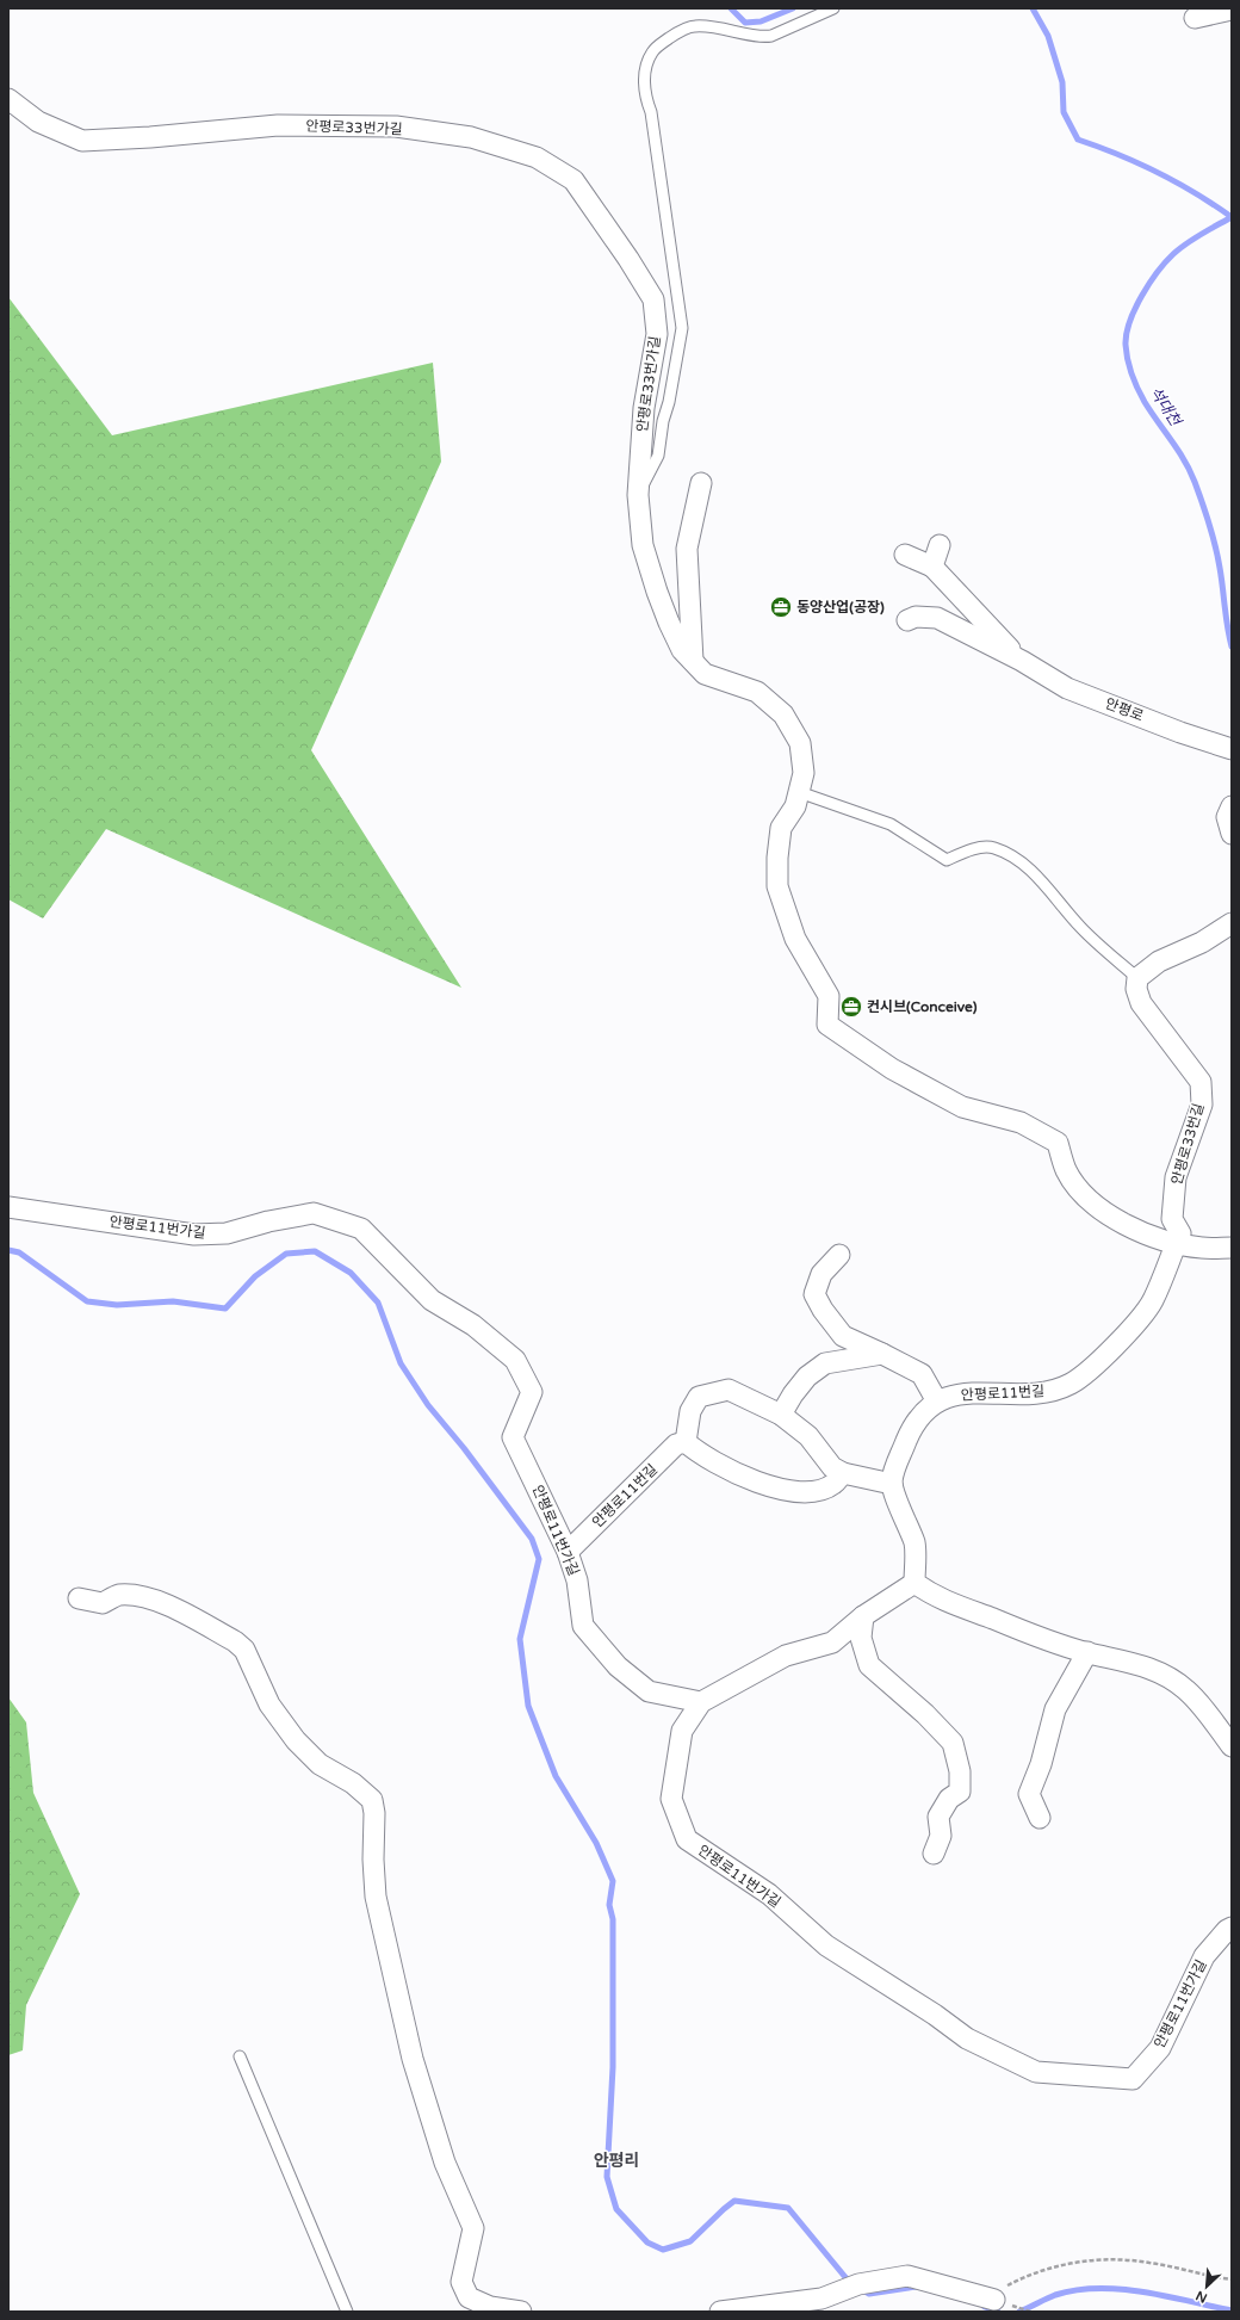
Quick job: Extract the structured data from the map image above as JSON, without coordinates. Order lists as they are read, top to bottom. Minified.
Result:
{"streets":{"street":["안평로33번가길","안평로","안평로33번길","안평로11번가길","안평로11번길"]},"crossings":[["안평로33번가길","안평로33번길"],["안평로33번가길","안평로11번길"],["안평로33번길","안평로11번길"],["안평로11번가길","안평로11번길"]],"districts":["안평리"],"water":["석대천"],"places":{"office":["동양산업(공장)","컨시브(Conceive)"]},"north":"bottom left"}
